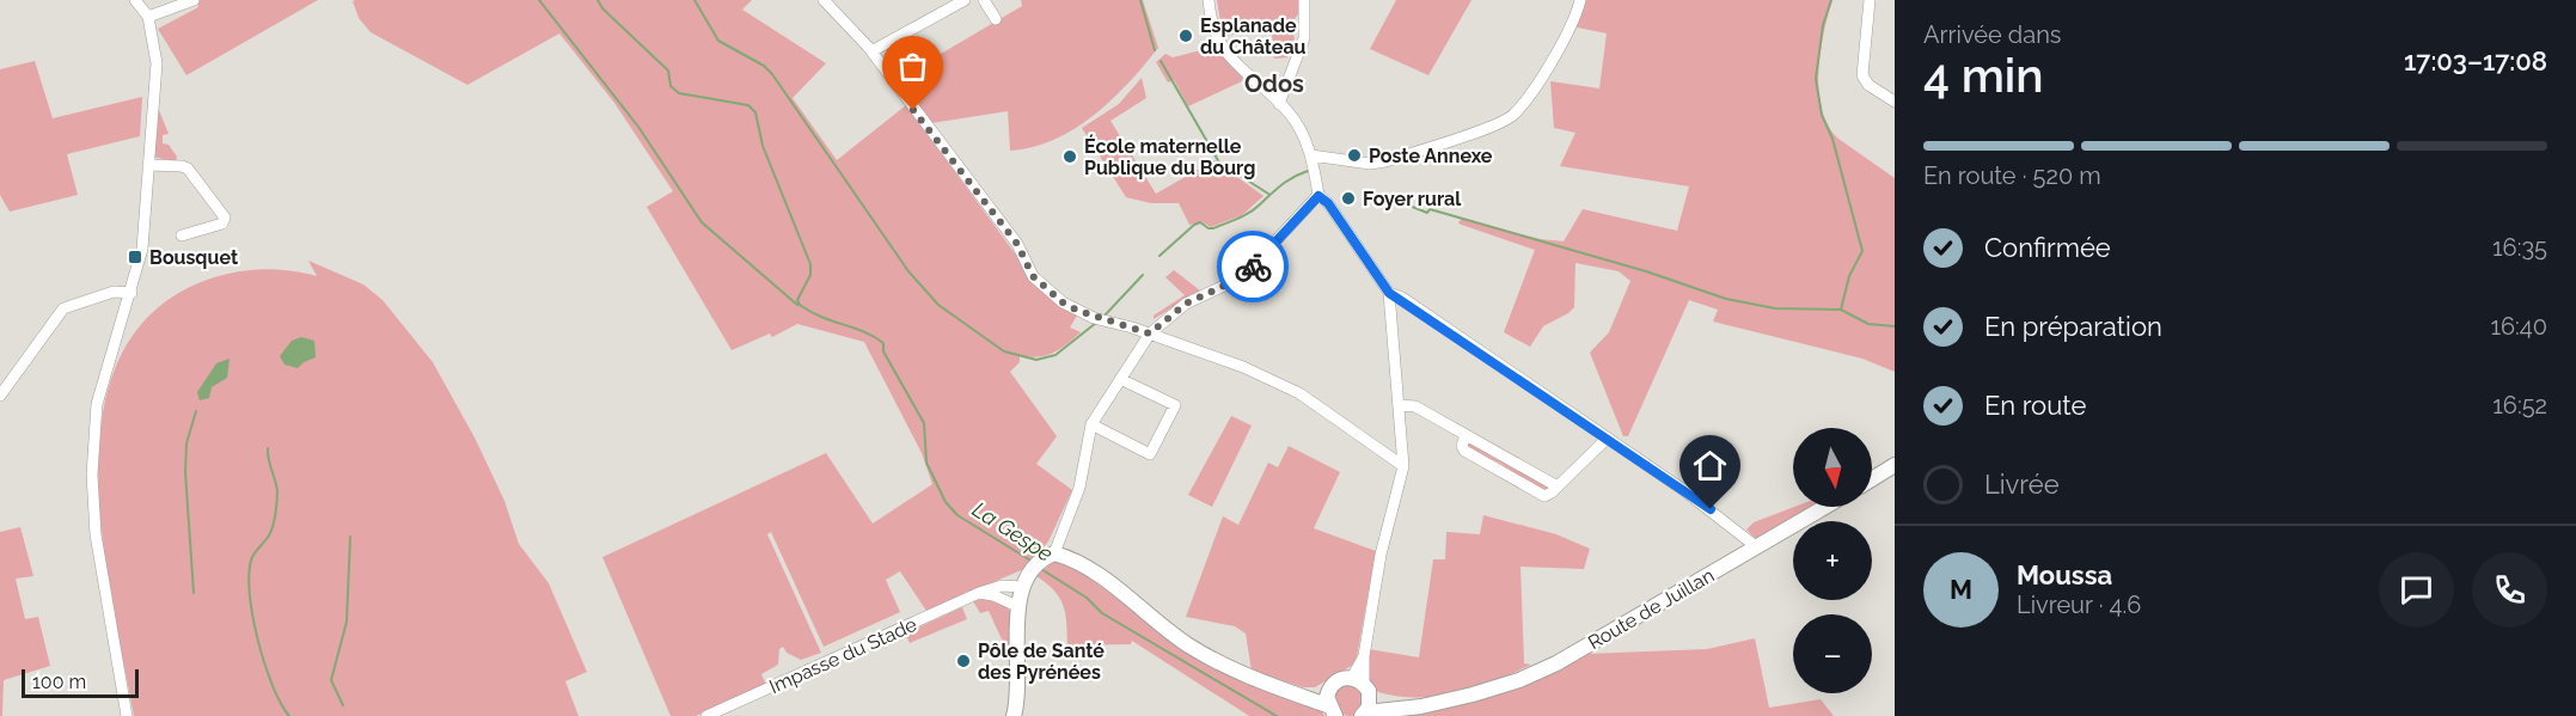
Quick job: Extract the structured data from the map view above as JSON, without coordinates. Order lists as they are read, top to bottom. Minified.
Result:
{"streets":{"main road":["Route de Juillan"],"street":["Impasse du Stade"]},"districts":["Odos"],"water":["La Gespe"],"places":{"other":["Esplanade du Château","Poste Annexe","École maternelle Publique du Bourg","Foyer rural","Pôle de Santé des Pyrénées"],"transit":["Bousquet"]},"scale_bar":"100 m","north":"bottom","page":{"heading":["4 min","Arrivée dans","17:03–17:08"],"panel":["Moussa","Livreur · 4.6"],"bar":"En route · 520 m","list":[["Confirmée","16:35"],["En préparation","16:40"],["En route","16:52"],"Livrée"],"map_buttons":["+","−"],"round":"M","scale":"100 m"}}
